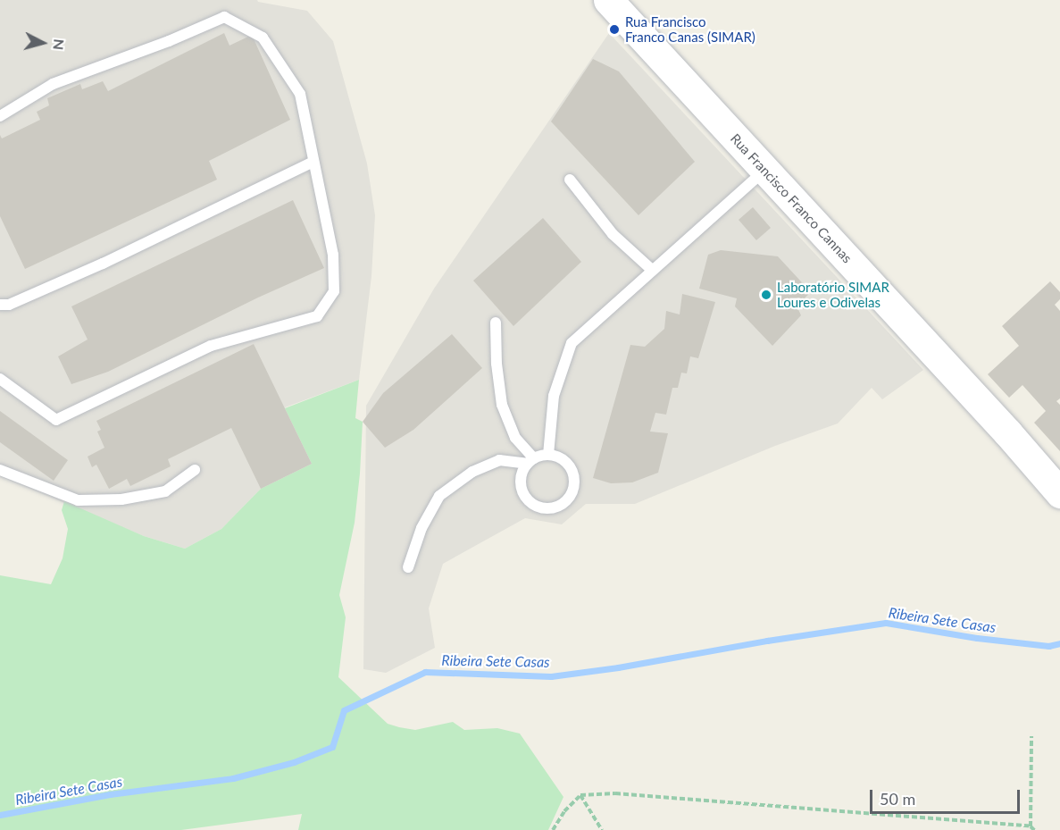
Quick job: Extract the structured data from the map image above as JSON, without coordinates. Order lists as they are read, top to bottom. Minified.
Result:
{"streets":{"street":["Rua Francisco Franco Cannas"]},"water":["Ribeira Sete Casas"],"places":["Rua Francisco Franco Canas (SIMAR)","Laboratório SIMAR Loures e Odivelas"],"scale_bar":"50 m","north":"right"}
